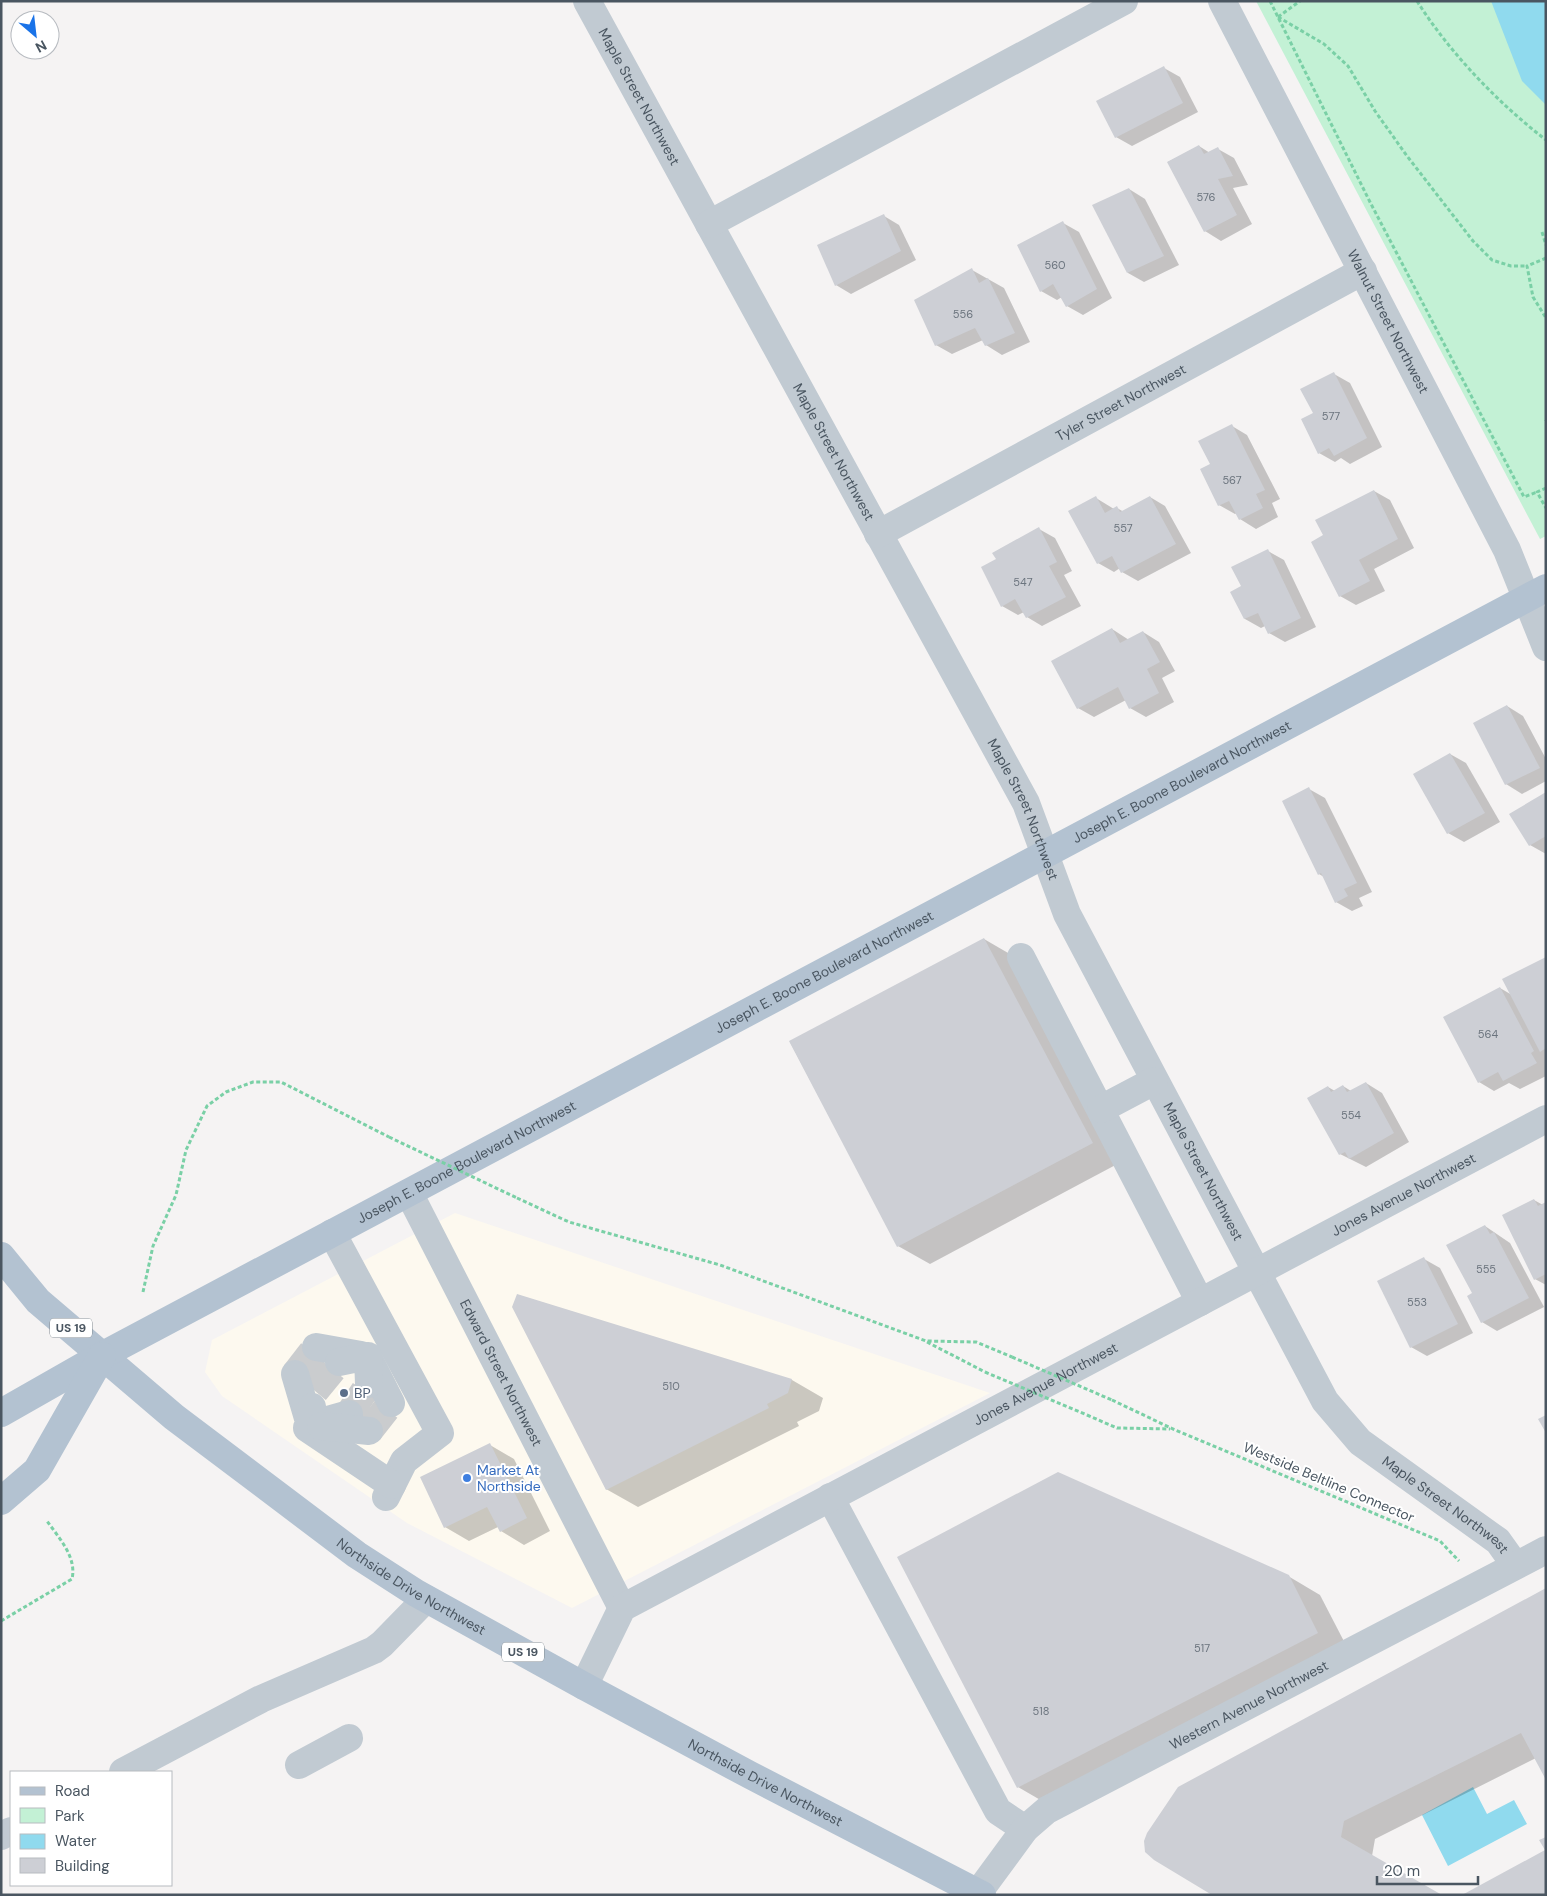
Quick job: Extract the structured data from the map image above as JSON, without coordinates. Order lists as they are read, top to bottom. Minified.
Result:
{"streets":{"main road":["Joseph E. Boone Boulevard Northwest","US 19","Northside Drive Northwest"],"street":["Maple Street Northwest","Walnut Street Northwest","Tyler Street Northwest","Jones Avenue Northwest","Edward Street Northwest","Western Avenue Northwest"],"path":["Westside Beltline Connector"]},"crossings":[["Maple Street Northwest","Tyler Street Northwest"],["Maple Street Northwest","Joseph E. Boone Boulevard Northwest"],["Maple Street Northwest","Jones Avenue Northwest"],["Maple Street Northwest","Western Avenue Northwest"],["Walnut Street Northwest","Tyler Street Northwest"],["Walnut Street Northwest","Joseph E. Boone Boulevard Northwest"],["Joseph E. Boone Boulevard Northwest","Edward Street Northwest"],["Joseph E. Boone Boulevard Northwest","Northside Drive Northwest"],["Jones Avenue Northwest","Edward Street Northwest"],["Northside Drive Northwest","Western Avenue Northwest"]],"places":["BP","Market At Northside"],"house_numbers":["576","560","556","577","567","557","547","564","554","555","553","510","517","518"],"legend":["Road","Park","Water","Building"],"scale_bar":"20 m","north":"bottom right"}
